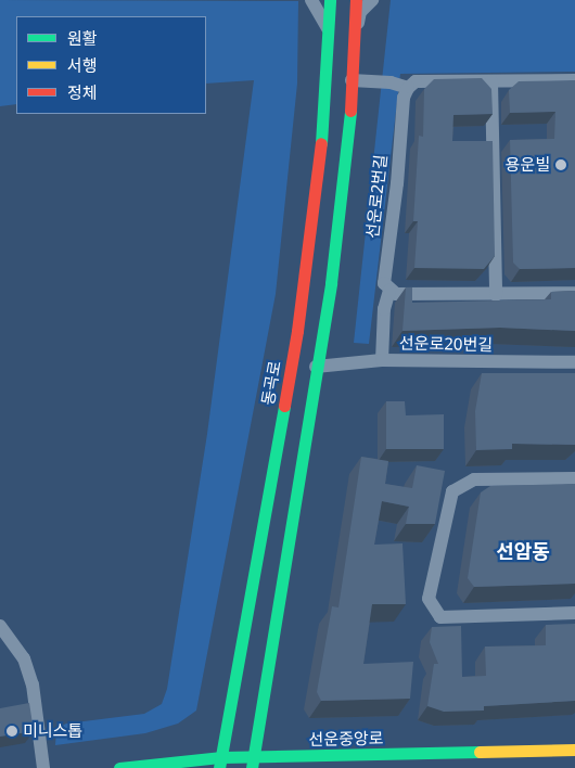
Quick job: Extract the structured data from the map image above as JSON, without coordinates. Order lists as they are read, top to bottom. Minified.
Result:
{"streets":{"main road":["동곡로","선운중앙로"],"street":["선운로2번길","선운로20번길"]},"crossings":[["동곡로","선운중앙로"]],"districts":["선암동"],"places":["용운빌","미니스톱"],"legend":["원활","서행","정체"]}
